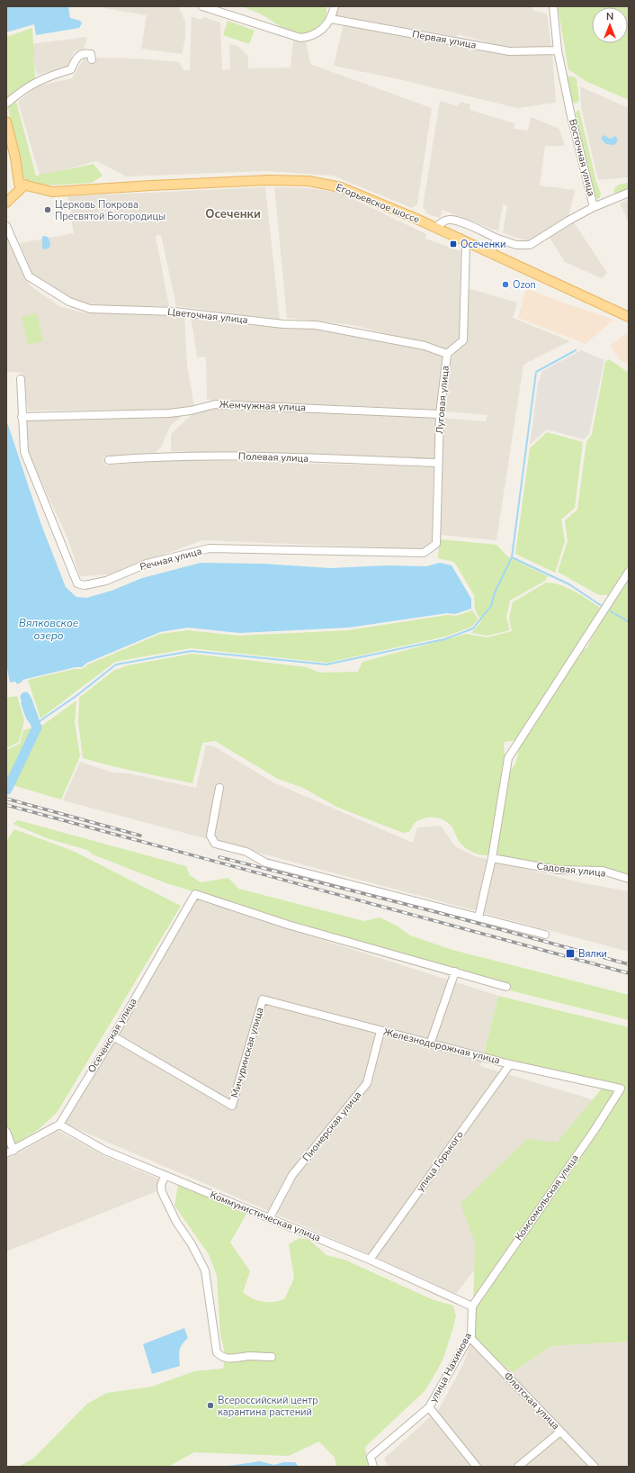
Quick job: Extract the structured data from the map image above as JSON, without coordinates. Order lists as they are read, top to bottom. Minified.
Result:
{"streets":{"main road":["Егорьевское шоссе"],"street":["Первая улица","Восточная улица","Цветочная улица","Луговая улица","Жемчужная улица","Полевая улица","Речная улица","Садовая улица","Осеченская улица","Железнодорожная улица","Мичуринская улица","Пионерская улица","улица Горького","Комсомольская улица","Коммунистическая улица","улица Нахимова","Флотская улица"]},"crossings":[["Первая улица","Восточная улица"],["Восточная улица","Егорьевское шоссе"],["Егорьевское шоссе","Луговая улица"],["Цветочная улица","Луговая улица"],["Луговая улица","Жемчужная улица"],["Луговая улица","Полевая улица"],["Луговая улица","Речная улица"],["Жемчужная улица","Речная улица"],["Осеченская улица","Мичуринская улица"],["Осеченская улица","Коммунистическая улица"],["Железнодорожная улица","Мичуринская улица"],["Железнодорожная улица","Пионерская улица"],["Железнодорожная улица","улица Горького"],["Железнодорожная улица","Комсомольская улица"],["Пионерская улица","Коммунистическая улица"],["улица Горького","Коммунистическая улица"],["Комсомольская улица","Коммунистическая улица"],["Комсомольская улица","улица Нахимова"],["Коммунистическая улица","улица Нахимова"],["улица Нахимова","Флотская улица"]],"districts":["Осеченки"],"water":["Вялковское озеро"],"places":{"other":["Церковь Покрова Пресвятой Богородицы","Ozon","Всероссийский центр карантина растений"],"transit":["Осеченки","Вялки"]},"north":"top"}
